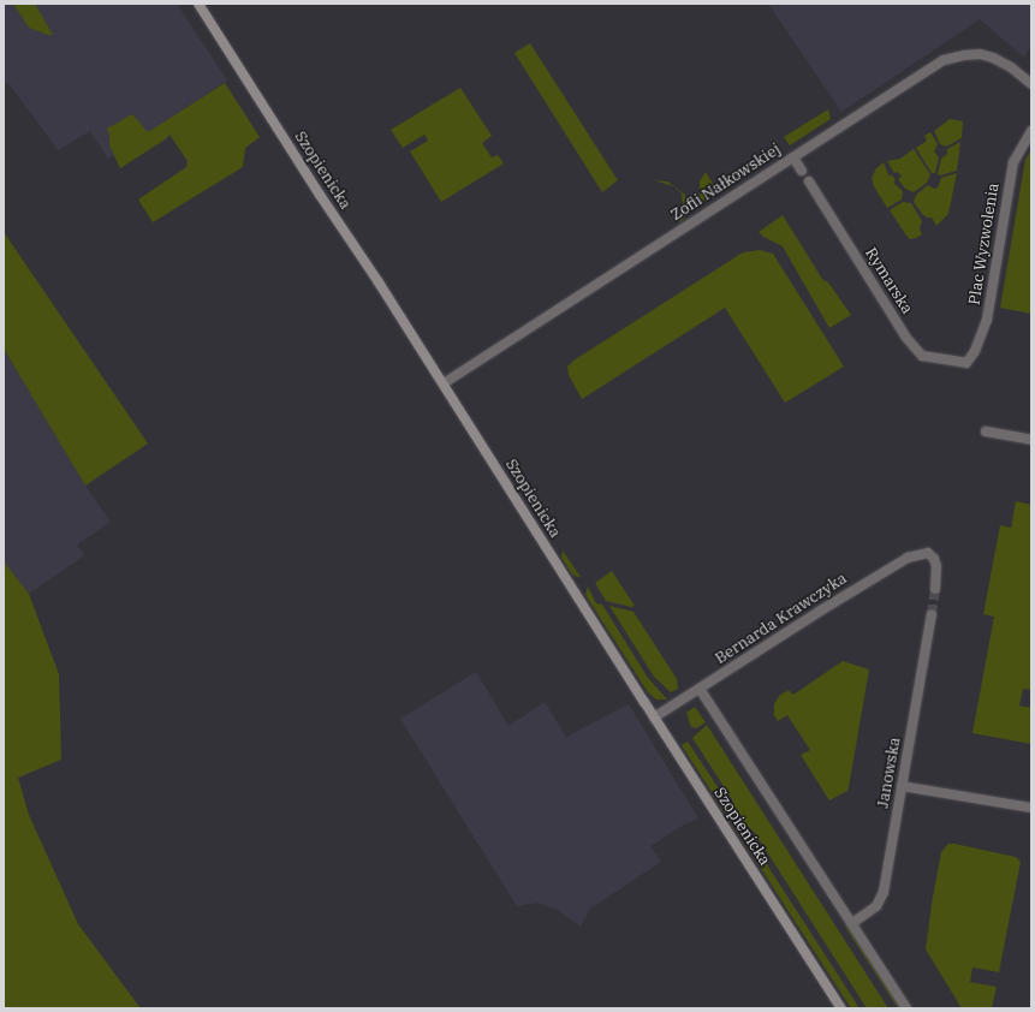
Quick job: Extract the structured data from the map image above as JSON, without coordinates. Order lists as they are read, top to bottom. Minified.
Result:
{"streets":{"street":["Szopienicka","Zofii Nałkowskiej","Plac Wyzwolenia","Rymarska","Bernarda Krawczyka","Janowska"]},"crossings":[["Szopienicka","Zofii Nałkowskiej"],["Szopienicka","Bernarda Krawczyka"],["Plac Wyzwolenia","Rymarska"]]}
